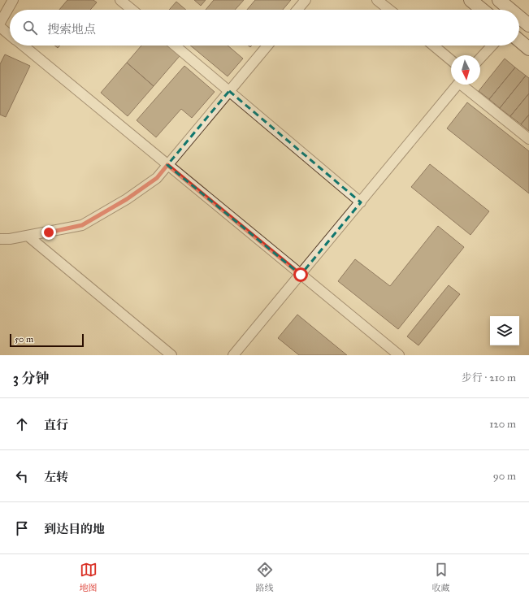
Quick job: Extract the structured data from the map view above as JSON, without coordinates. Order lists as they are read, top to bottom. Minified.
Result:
{"scale_bar":"50 m","north":"bottom","page":{"search":"搜索地点","scale":"50 m","heading":["3 分钟","步行 · 210 m"],"list":[["直行","120 m"],["左转","90 m"],"到达目的地"],"nav":["地图","路线","收藏"]}}
